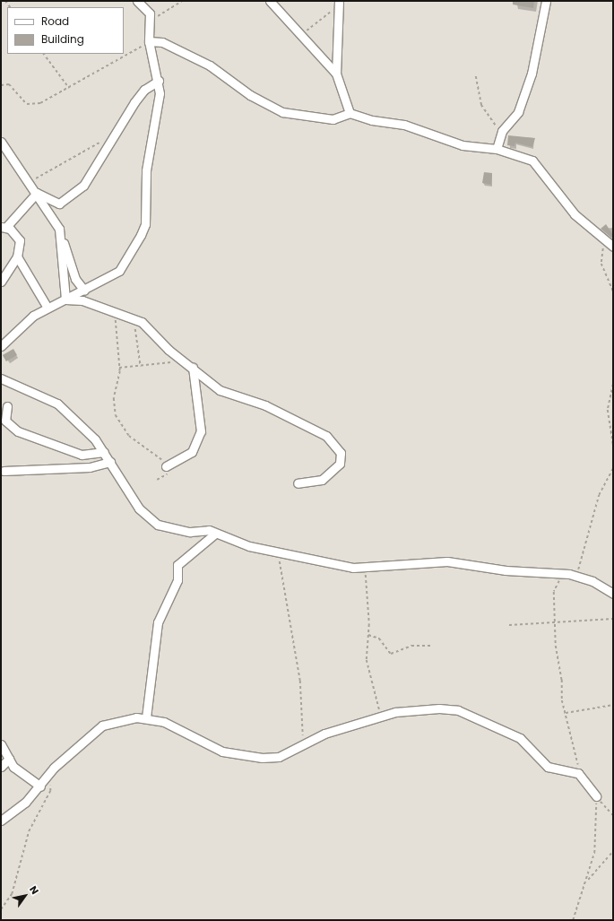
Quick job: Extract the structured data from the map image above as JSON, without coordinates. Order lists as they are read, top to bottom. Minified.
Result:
{"legend":["Road","Building"],"north":"top right"}
